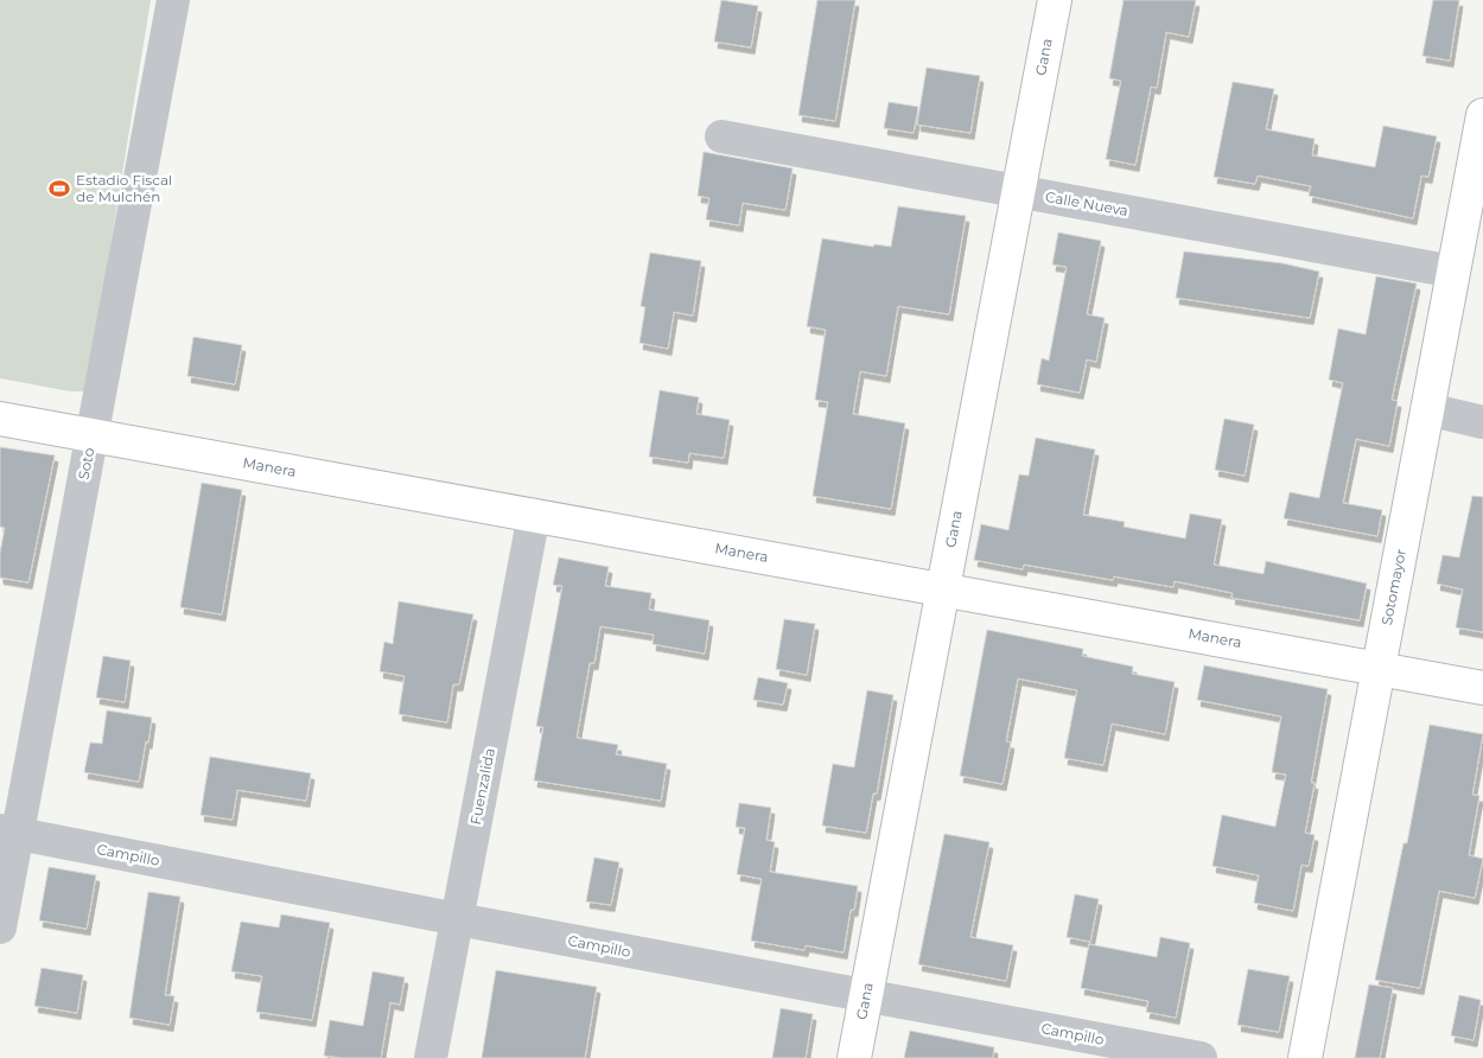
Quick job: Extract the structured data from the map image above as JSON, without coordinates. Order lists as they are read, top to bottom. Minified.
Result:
{"streets":{"street":["Gana","Calle Nueva","Soto","Manera","Sotomayor","Fuenzalida","Campillo"]},"crossings":[["Gana","Calle Nueva"],["Gana","Manera"],["Gana","Campillo"],["Calle Nueva","Sotomayor"],["Soto","Manera"],["Soto","Campillo"],["Manera","Sotomayor"],["Manera","Fuenzalida"],["Fuenzalida","Campillo"]],"places":{"sports":["Estadio Fiscal de Mulchén"]}}
